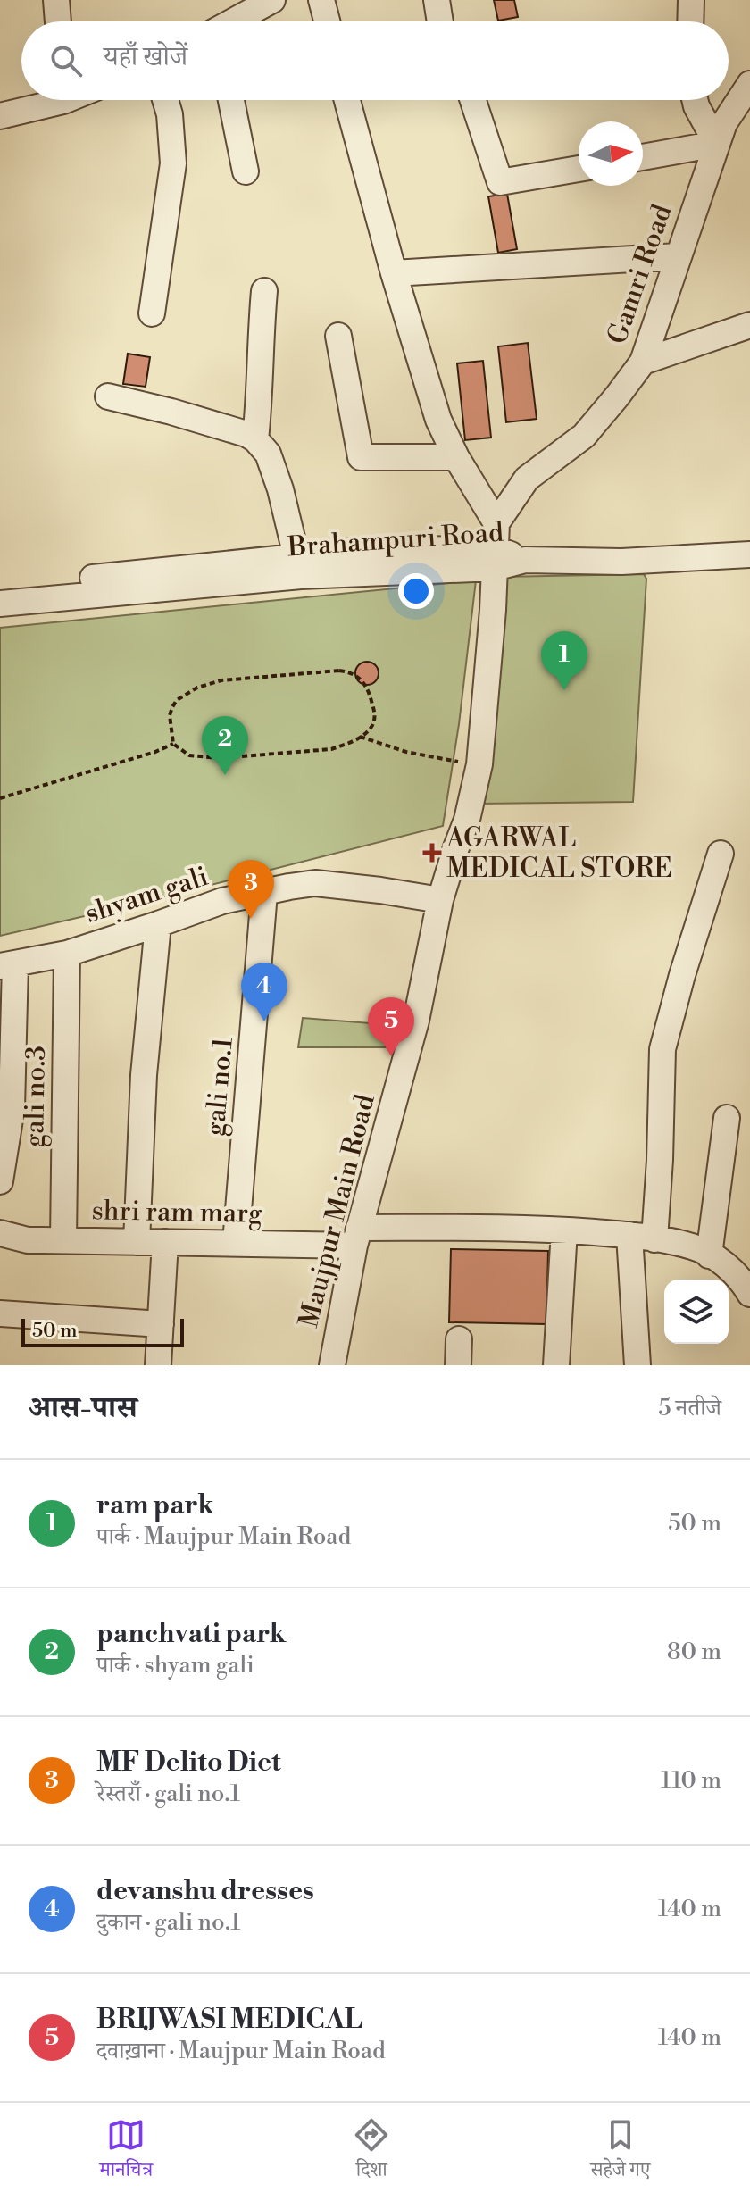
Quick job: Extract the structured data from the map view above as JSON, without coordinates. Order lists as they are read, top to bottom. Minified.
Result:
{"streets":{"street":["Gamri Road","Brahampuri Road","shyam gali","gali no.1","gali no.3","Maujpur Main Road","shri ram marg"]},"crossings":[["Brahampuri Road","Maujpur Main Road"],["shyam gali","gali no.1"],["shyam gali","gali no.3"],["shyam gali","Maujpur Main Road"],["gali no.1","shri ram marg"],["gali no.3","shri ram marg"],["Maujpur Main Road","shri ram marg"]],"places":{"health":["AGARWAL MEDICAL STORE"]},"scale_bar":"50 m","north":"right","page":{"search":"यहाँ खोजें","pins":["1","2","3","4","5"],"scale":"50 m","heading":["आस-पास","5 नतीजे"],"list":[{"mark":"1","name":"ram park","note":"पार्क · Maujpur Main Road","value":"50 m"},{"mark":"2","name":"panchvati park","note":"पार्क · shyam gali","value":"80 m"},{"mark":"3","name":"MF Delito Diet","note":"रेस्तराँ · gali no.1","value":"110 m"},{"mark":"4","name":"devanshu dresses","note":"दुकान · gali no.1","value":"140 m"},{"mark":"5","name":"BRIJWASI MEDICAL","note":"दवाख़ाना · Maujpur Main Road","value":"140 m"}],"nav":["मानचित्र","दिशा","सहेजे गए"]}}
